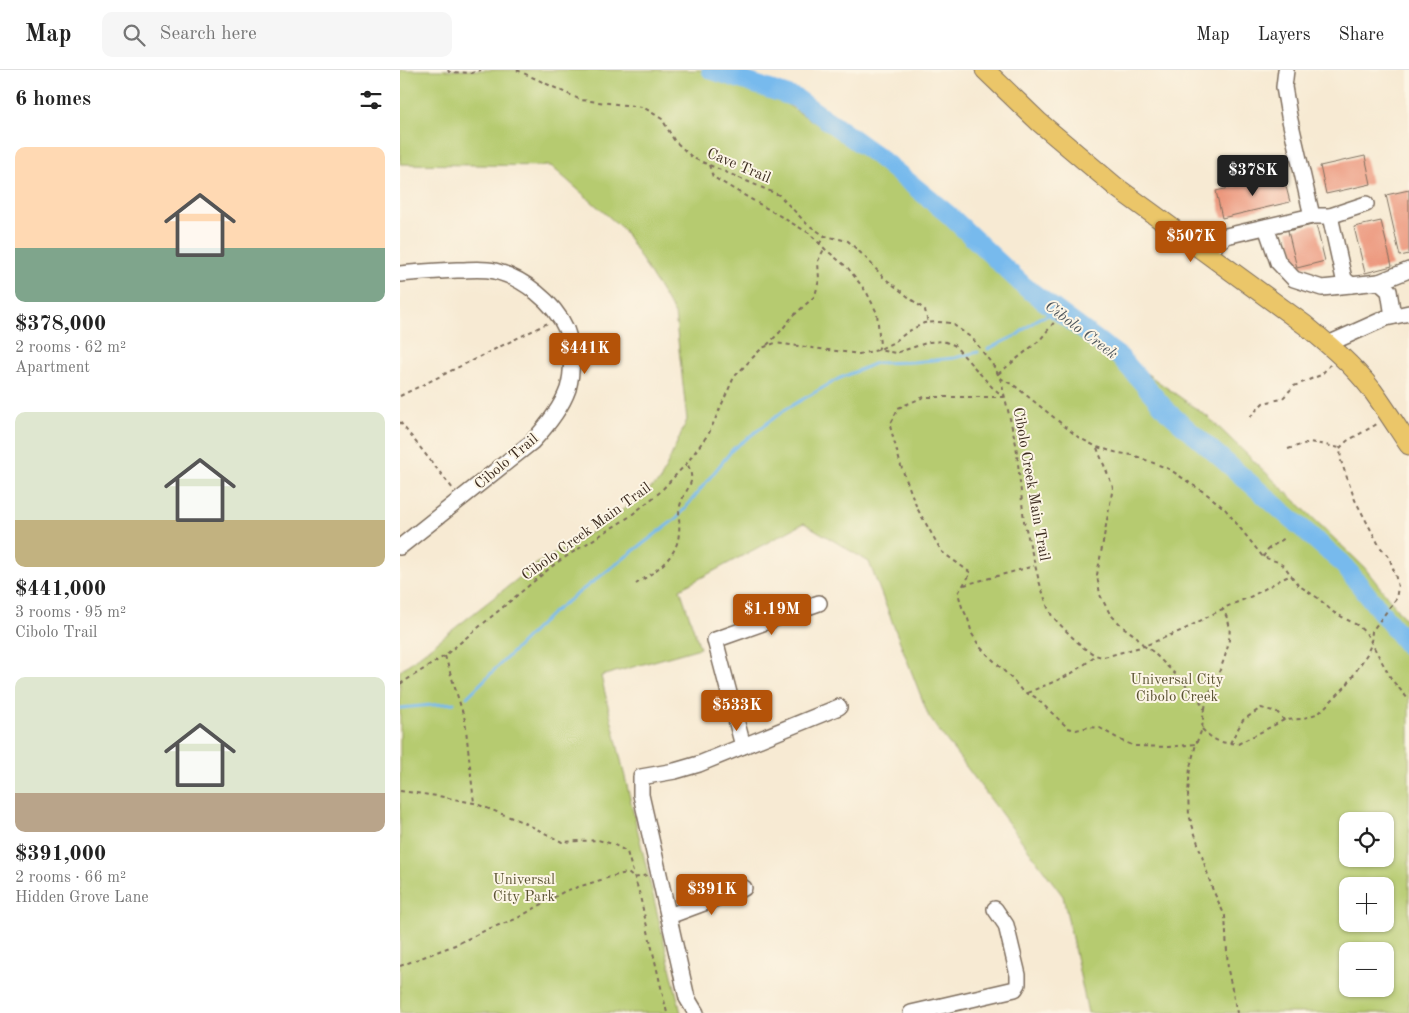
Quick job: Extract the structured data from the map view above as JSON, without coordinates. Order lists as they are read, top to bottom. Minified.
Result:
{"streets":{"street":["Cibolo Trail"],"path":["Cave Trail","Cibolo Creek Main Trail"]},"crossings":[["Cave Trail","Cibolo Creek Main Trail"]],"water":["Cibolo Creek"],"parks":["Universal City Cibolo Creek","Universal City Park"],"page":{"header":"Map","search":"Search here","nav":["Map","Layers","Share"],"heading":"6 homes","list":[{"name":"$378,000","note":"2 rooms · 62 m² · Apartment"},{"name":"$441,000","note":"3 rooms · 95 m² · Cibolo Trail"},{"name":"$391,000","note":"2 rooms · 66 m² · Hidden Grove Lane"}],"price":["$378K","$507K","$441K","$1.19M","$533K","$391K"],"map_buttons":["+","−"]}}
